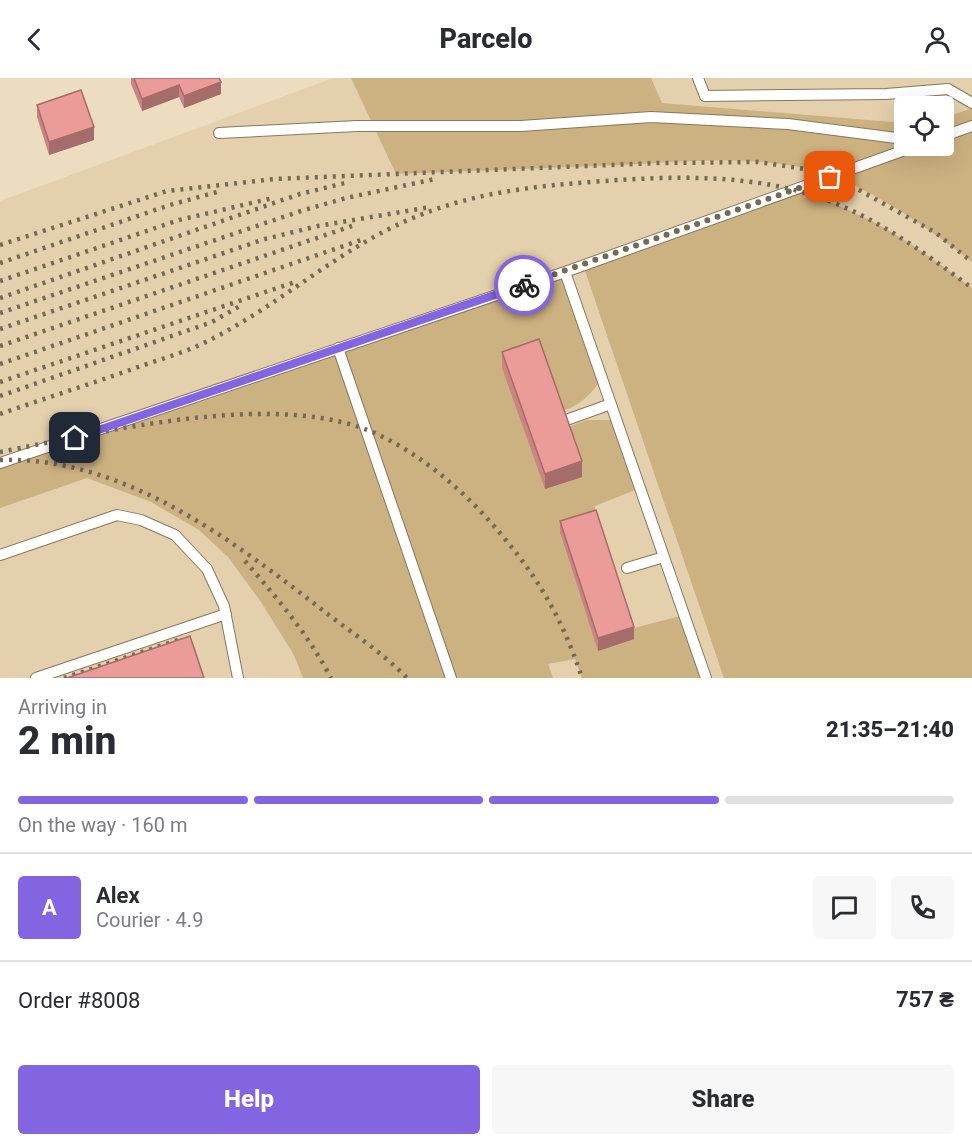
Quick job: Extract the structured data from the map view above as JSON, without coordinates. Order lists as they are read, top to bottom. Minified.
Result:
{"page":{"header":"Parcelo","heading":["2 min","Arriving in","21:35–21:40"],"panel":["Alex","Courier · 4.9","Order #8008","757 ₴"],"bar":"On the way · 160 m","round":"A","buttons":["Help","Share"]}}
